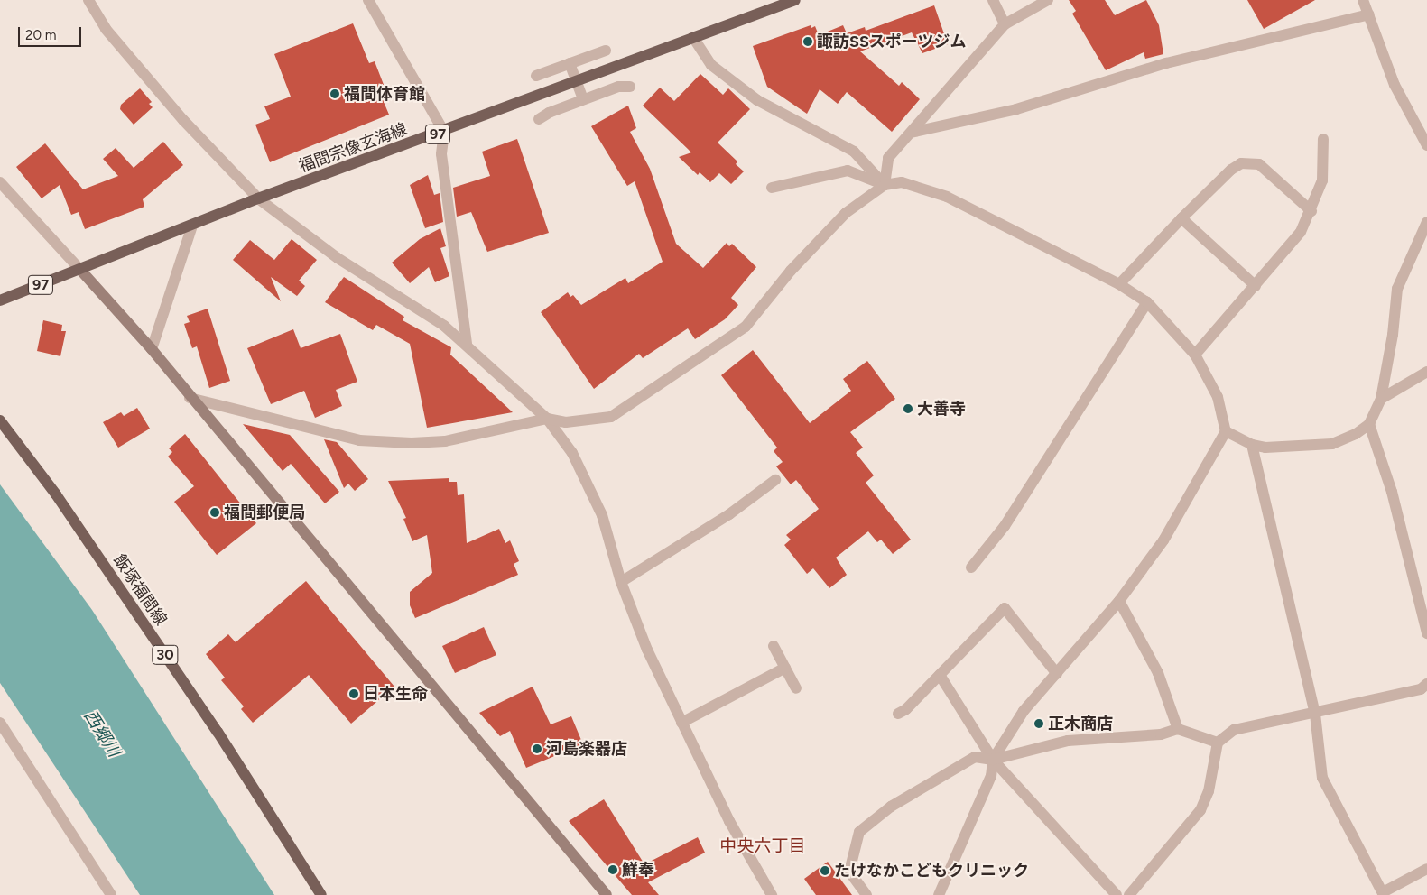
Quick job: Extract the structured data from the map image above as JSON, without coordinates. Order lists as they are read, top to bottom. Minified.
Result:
{"streets":{"main road":["97","福間宗像玄海線","飯塚福間線","30"]},"districts":["中央六丁目"],"water":["西郷川"],"places":["諏訪SSスポーツジム","福間体育館","大善寺","福間郵便局","日本生命","正木商店","河島楽器店","鮮奉","たけなかこどもクリニック"],"scale_bar":"20 m"}
